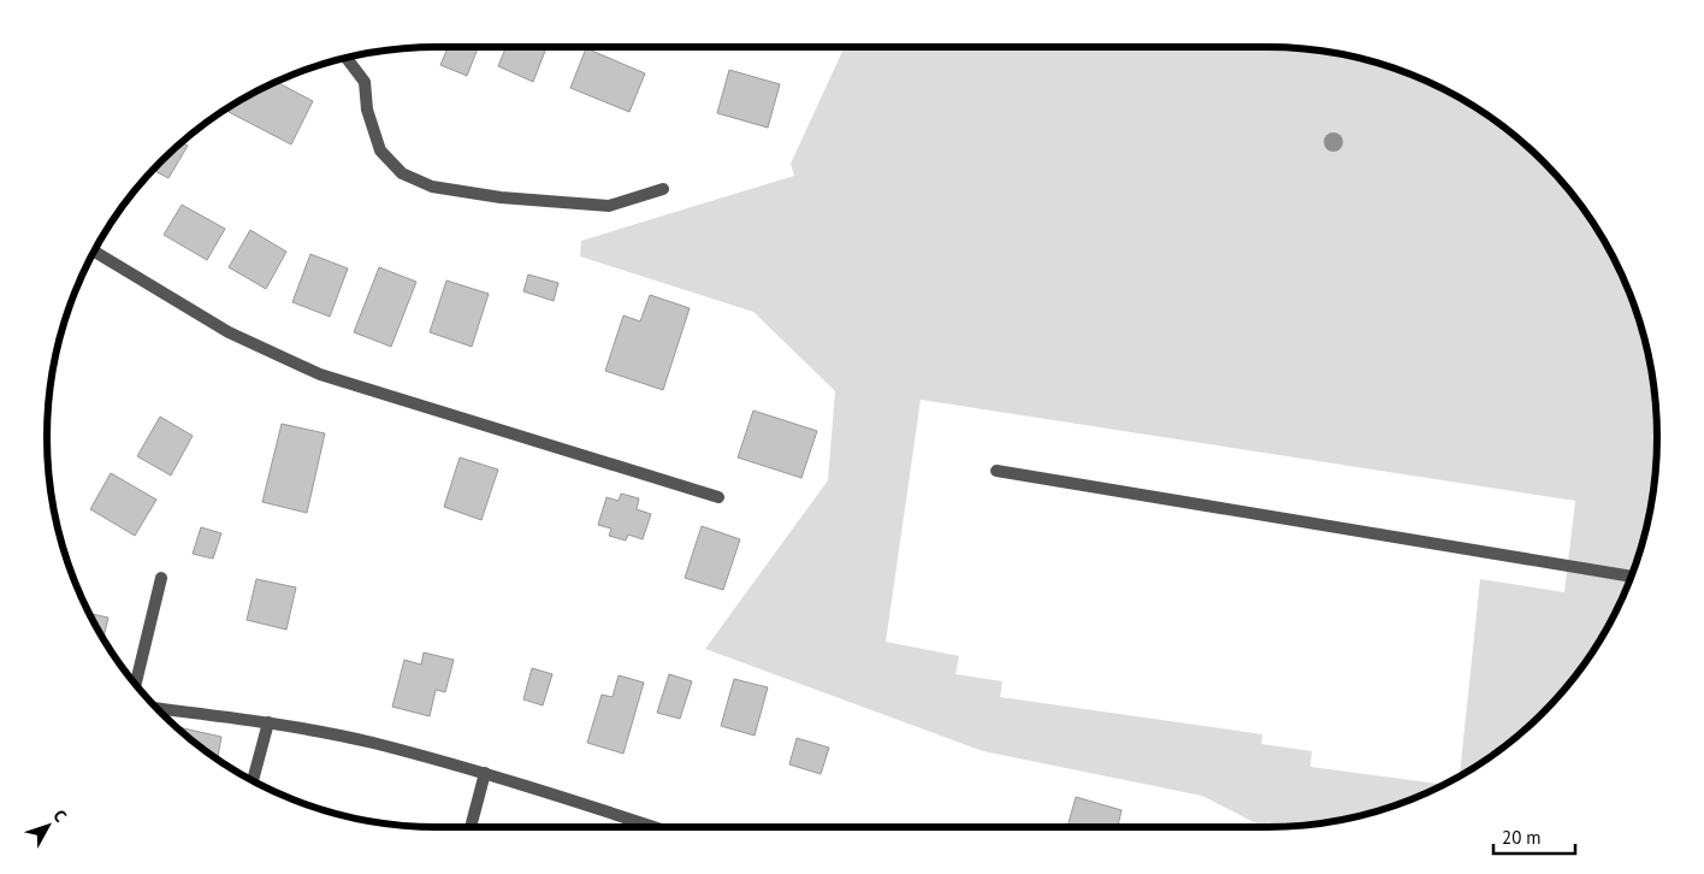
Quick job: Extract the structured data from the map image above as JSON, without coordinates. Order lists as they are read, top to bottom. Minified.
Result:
{"scale_bar":"20 m","north":"top right"}
